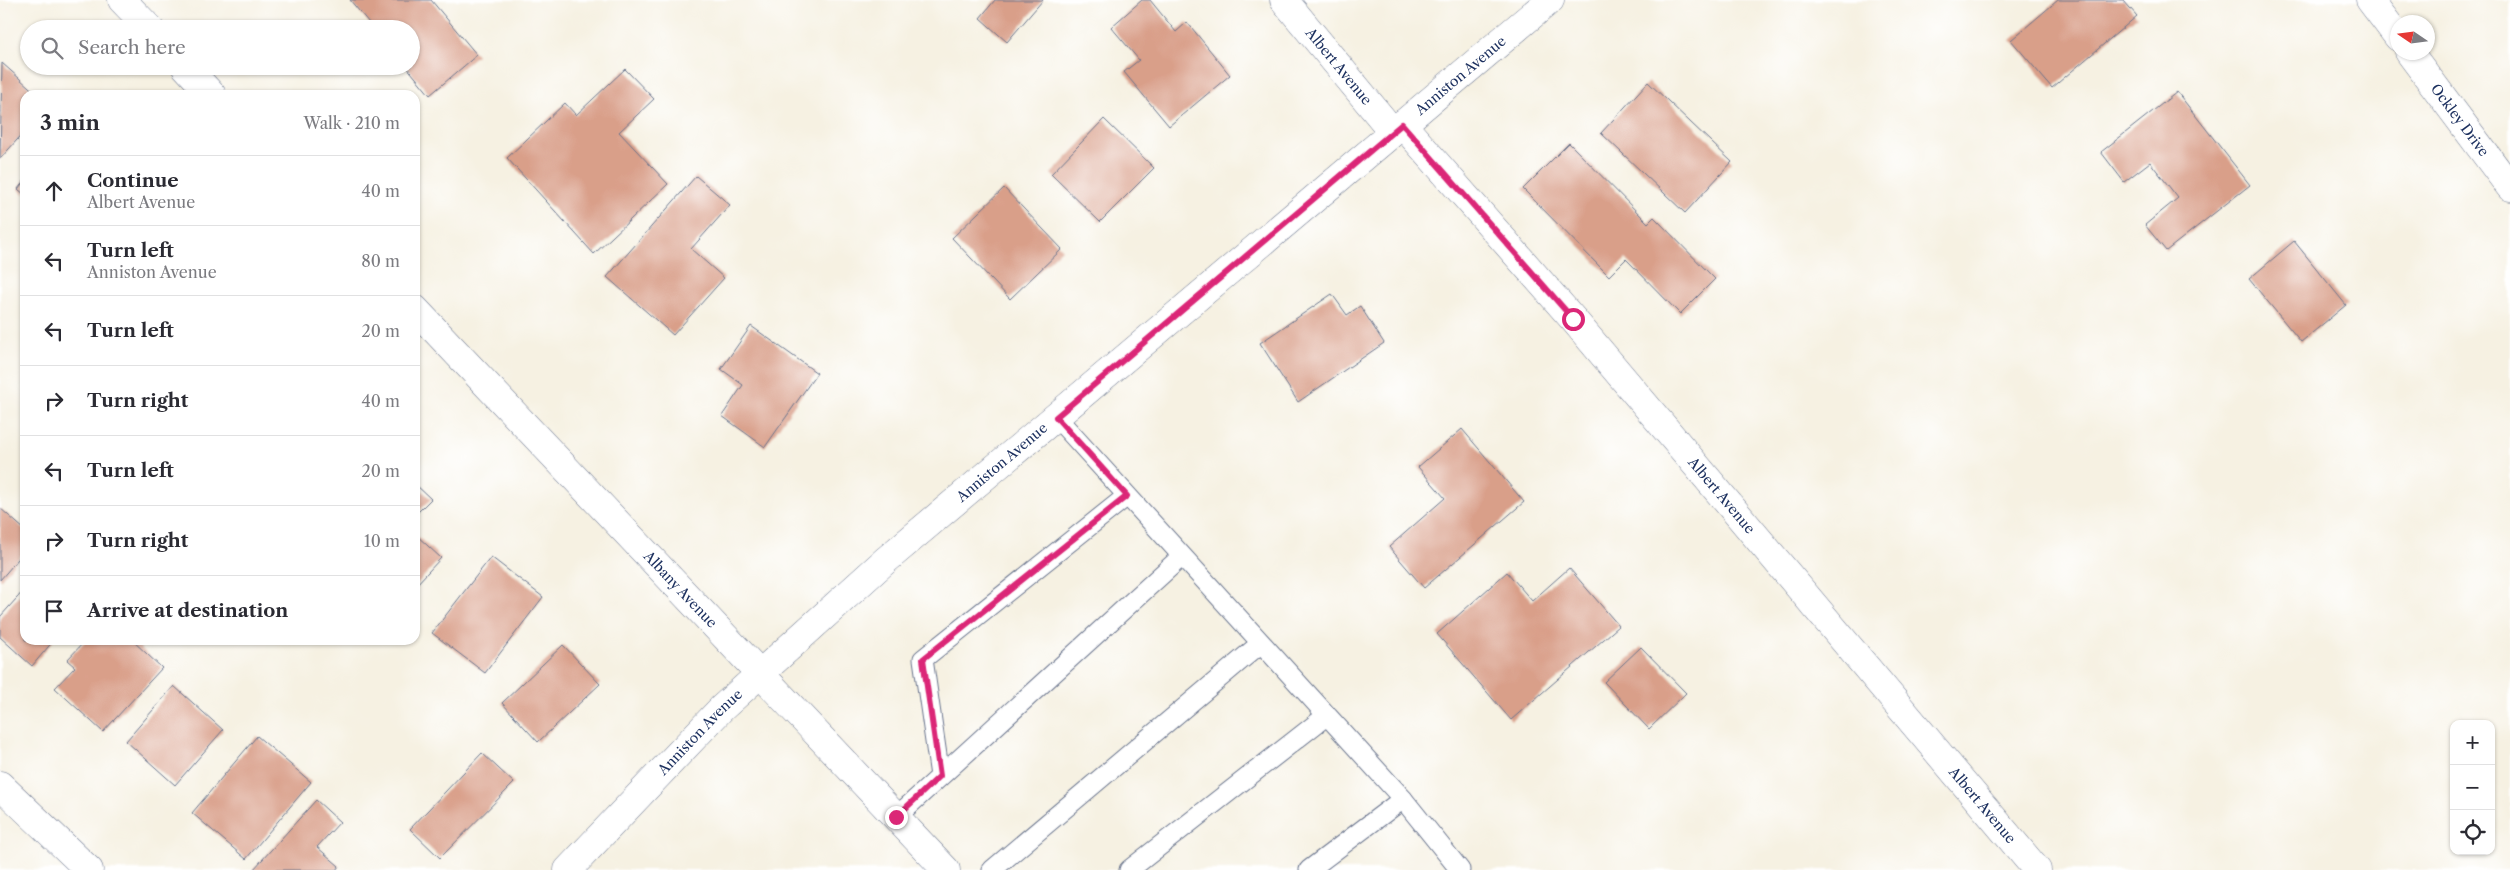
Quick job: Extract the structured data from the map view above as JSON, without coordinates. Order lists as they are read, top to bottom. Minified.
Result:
{"streets":{"street":["Albert Avenue","Anniston Avenue","Ockley Drive","Albany Avenue"]},"crossings":[["Albert Avenue","Anniston Avenue"],["Anniston Avenue","Albany Avenue"]],"north":"left","page":{"search":"Search here","heading":["3 min","Walk · 210 m"],"list":[["Continue","Albert Avenue","40 m"],["Turn left","Anniston Avenue","80 m"],["Turn left","20 m"],["Turn right","40 m"],["Turn left","20 m"],["Turn right","10 m"],"Arrive at destination"],"map_buttons":["+","−"]}}
